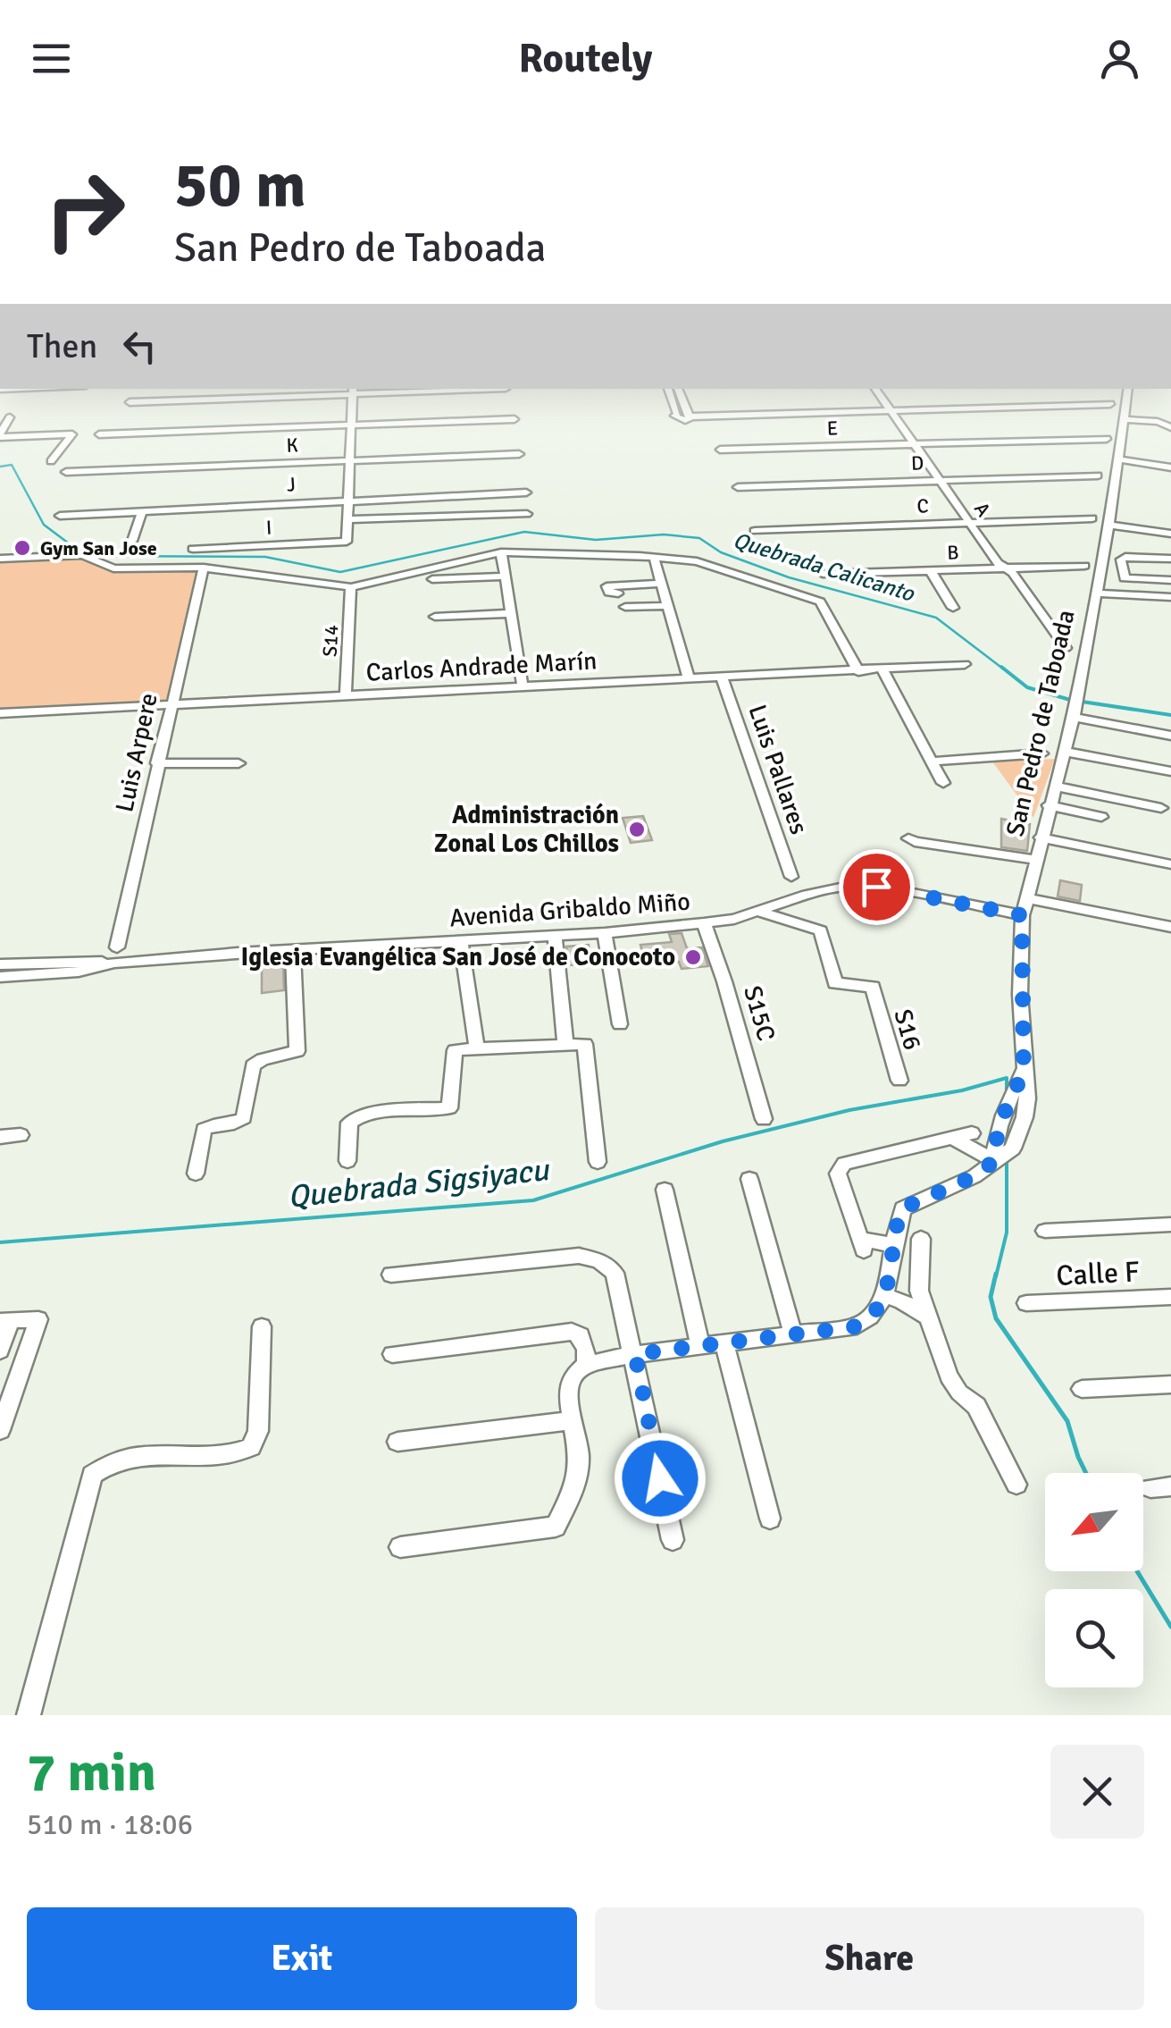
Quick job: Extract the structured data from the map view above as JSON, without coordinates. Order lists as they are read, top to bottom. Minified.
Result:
{"streets":{"street":["E","K","D","J","C","A","I","B","S14","Carlos Andrade Marín","San Pedro de Taboada","Luis Arpere","Luis Pallares","Avenida Gribaldo Miño","S15C","S16","Calle F"]},"crossings":[["E","A"],["D","A"],["C","A"],["A","B"],["S14","Carlos Andrade Marín"],["Carlos Andrade Marín","Luis Arpere"],["Carlos Andrade Marín","Luis Pallares"],["San Pedro de Taboada","Avenida Gribaldo Miño"],["Luis Arpere","Avenida Gribaldo Miño"],["Avenida Gribaldo Miño","S15C"],["Avenida Gribaldo Miño","S16"]],"water":["Quebrada Calicanto","Quebrada Sigsiyacu"],"places":["Gym San Jose","Administración Zonal Los Chillos","Iglesia Evangélica San José de Conocoto"],"north":"bottom left","page":{"header":"Routely","turn":["50 m","San Pedro de Taboada"],"then":"Then","heading":["7 min","510 m · 18:06"],"buttons":["Exit","Share"]}}
